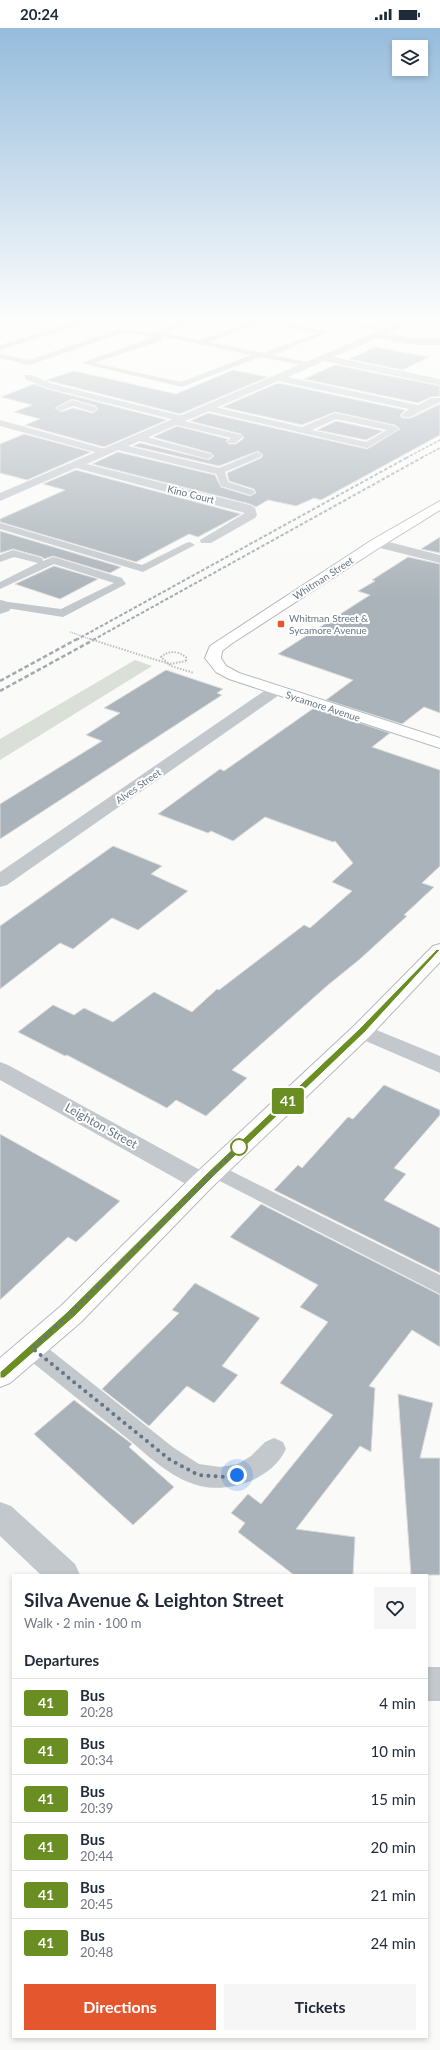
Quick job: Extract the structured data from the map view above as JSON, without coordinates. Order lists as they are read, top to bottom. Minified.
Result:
{"streets":{"street":["Kino Court","Whitman Street","Sycamore Avenue","Alves Street","Leighton Street"]},"crossings":[["Whitman Street","Sycamore Avenue"],["Sycamore Avenue","Alves Street"]],"places":{"transit":["Whitman Street & Sycamore Avenue"]},"lines":["bus line 41"],"page":{"status":"20:24","on_map":"41","heading":[["Silva Avenue & Leighton Street","Walk · 2 min · 100 m"],"Departures"],"list":[{"mark":"41","name":"Bus","note":"20:28","value":"4 min"},{"mark":"41","name":"Bus","note":"20:34","value":"10 min"},{"mark":"41","name":"Bus","note":"20:39","value":"15 min"},{"mark":"41","name":"Bus","note":"20:44","value":"20 min"},{"mark":"41","name":"Bus","note":"20:45","value":"21 min"},{"mark":"41","name":"Bus","note":"20:48","value":"24 min"}],"buttons":["Directions","Tickets"]}}
